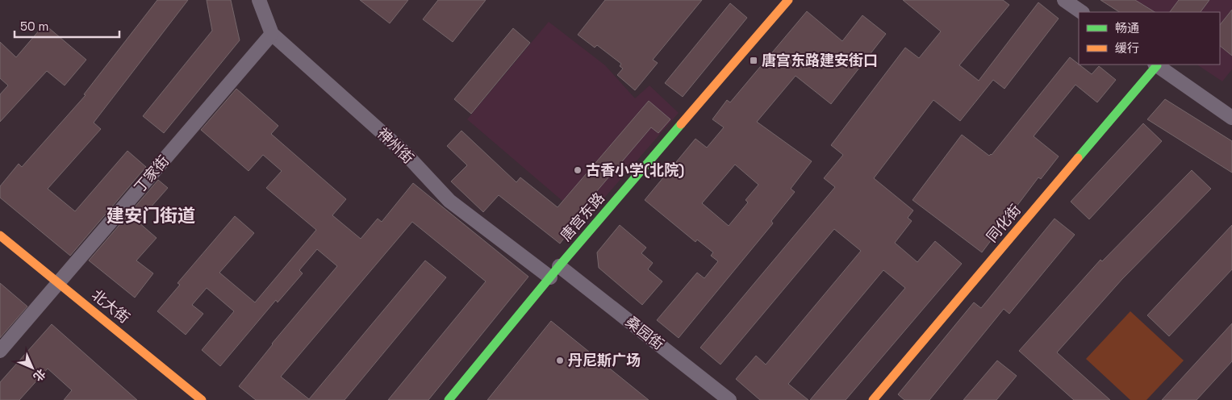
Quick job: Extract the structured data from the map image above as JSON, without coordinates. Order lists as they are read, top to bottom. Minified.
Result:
{"streets":{"street":["神州街","丁家街","唐宫东路","同化街","北大街","桑园街"]},"crossings":[["神州街","丁家街"],["神州街","唐宫东路"],["丁家街","北大街"],["唐宫东路","桑园街"]],"districts":["建安门街道"],"places":{"transit":["唐宫东路建安街口"],"other":["古香小学(北院)","丹尼斯广场"]},"legend":["畅通","缓行"],"scale_bar":"50 m","north":"bottom right"}
